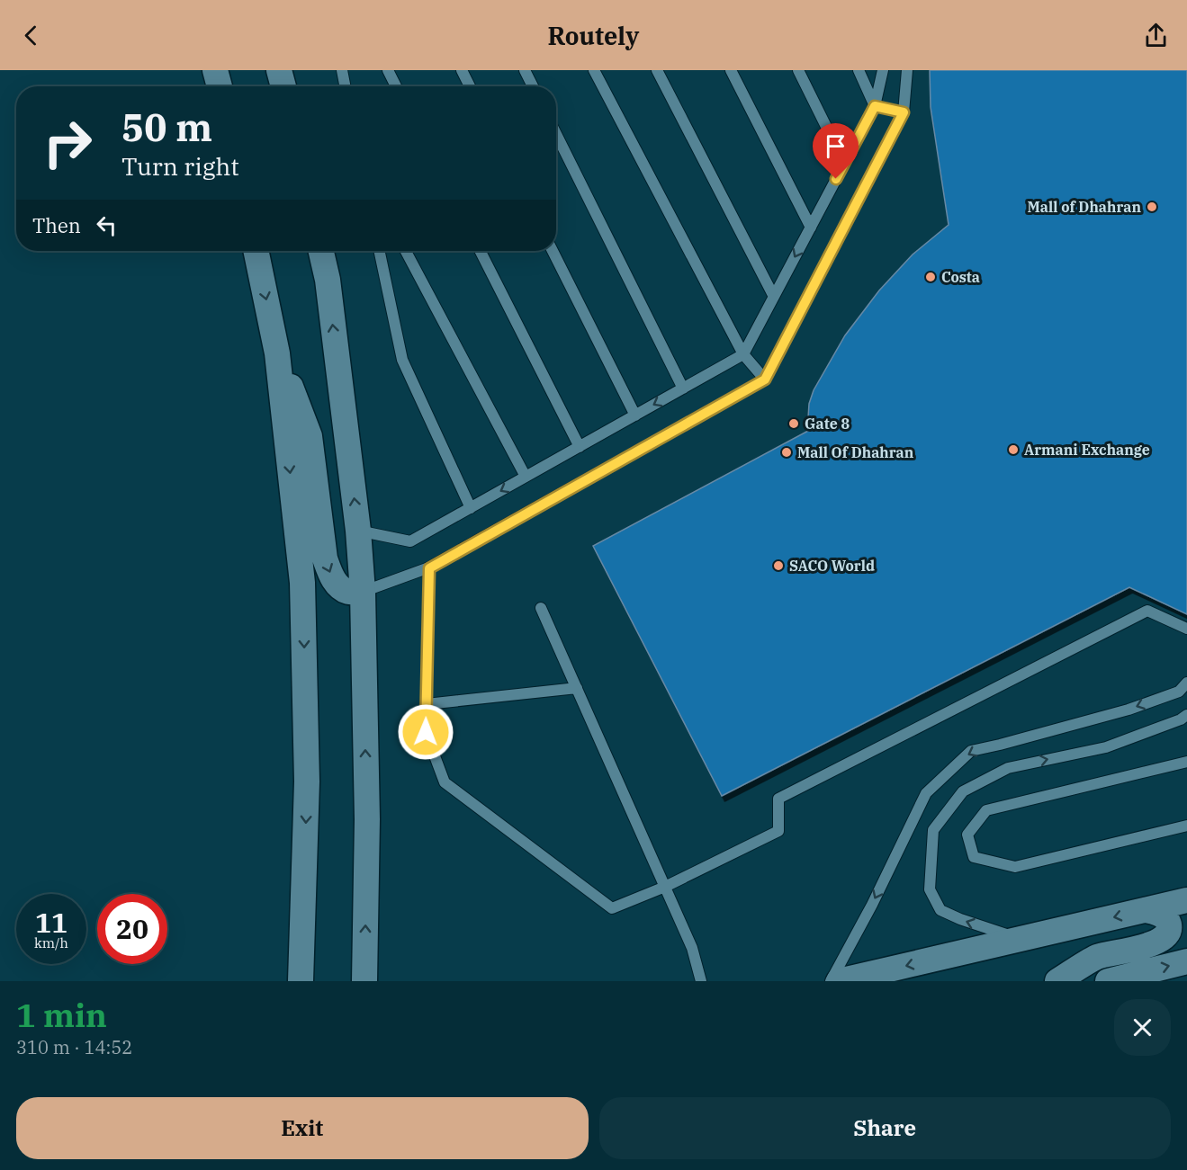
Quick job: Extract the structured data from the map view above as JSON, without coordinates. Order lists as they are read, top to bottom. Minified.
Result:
{"places":["Mall of Dhahran","Costa","Gate 8","Armani Exchange","Mall Of Dhahran","SACO World"],"page":{"header":"Routely","turn":["50 m","Turn right"],"then":"Then","speed":"11 km/h","limit":"20","heading":["1 min","310 m · 14:52"],"buttons":["Exit","Share"]}}
